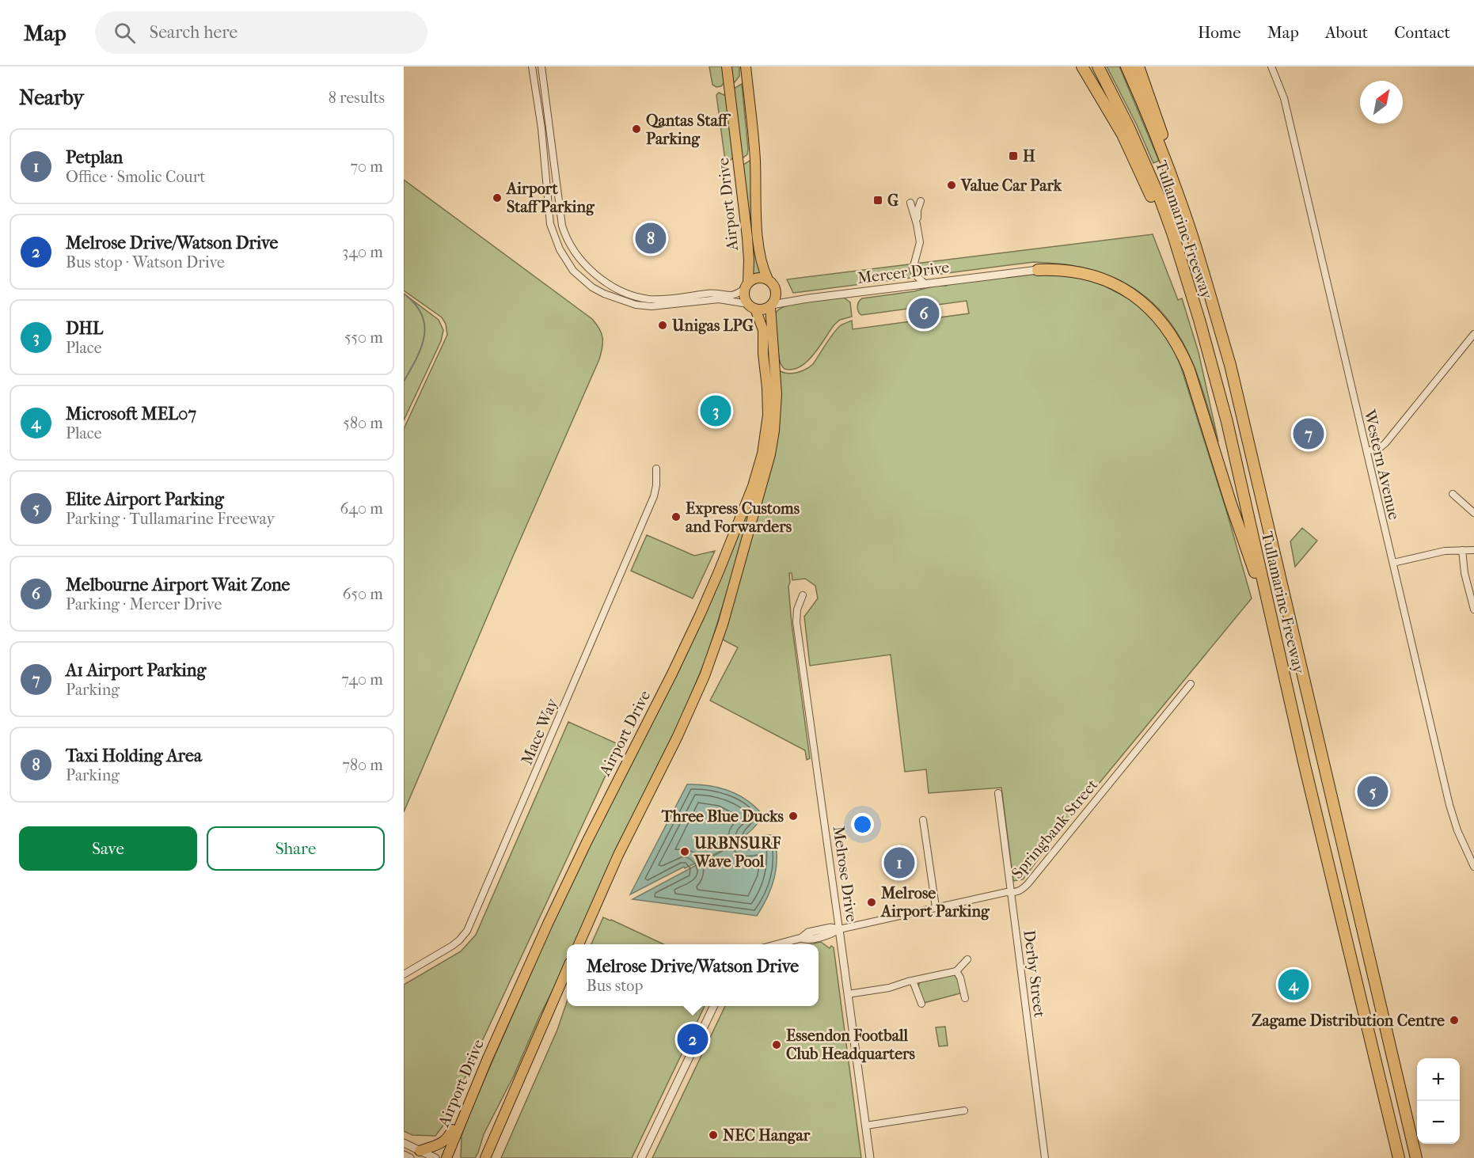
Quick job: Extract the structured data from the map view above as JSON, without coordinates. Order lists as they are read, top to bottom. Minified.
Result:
{"streets":{"highway":["Tullamarine Freeway"],"main road":["Airport Drive"],"street":["Mercer Drive","Western Avenue","Mace Way","Springbank Street","Melrose Drive","Derby Street"]},"crossings":[["Airport Drive","Mercer Drive"],["Springbank Street","Melrose Drive"],["Springbank Street","Derby Street"]],"places":{"other":["Qantas Staff Parking","Value Car Park","Airport Staff Parking","Unigas LPG","Express Customs and Forwarders","Three Blue Ducks","URBNSURF Wave Pool","Melrose Airport Parking","Zagame Distribution Centre","Essendon Football Club Headquarters","NEC Hangar"],"transit":["H","G"]},"north":"top right","page":{"header":"Map","search":"Search here","nav":["Home","Map","About","Contact"],"heading":["Nearby","8 results"],"list":[{"mark":"1","name":"Petplan","note":"Office · Smolic Court","value":"70 m"},{"mark":"2","name":"Melrose Drive/Watson Drive","note":"Bus stop · Watson Drive","value":"340 m"},{"mark":"3","name":"DHL","note":"Place","value":"550 m"},{"mark":"4","name":"Microsoft MEL07","note":"Place","value":"580 m"},{"mark":"5","name":"Elite Airport Parking","note":"Parking · Tullamarine Freeway","value":"640 m"},{"mark":"6","name":"Melbourne Airport Wait Zone","note":"Parking · Mercer Drive","value":"650 m"},{"mark":"7","name":"A1 Airport Parking","note":"Parking","value":"740 m"},{"mark":"8","name":"Taxi Holding Area","note":"Parking","value":"780 m"}],"pins":["8","6","3","7","5","1","4","2"],"buttons":["Save","Share"],"popup":["Melrose Drive/Watson Drive","Bus stop"],"map_buttons":["+","−"]}}
